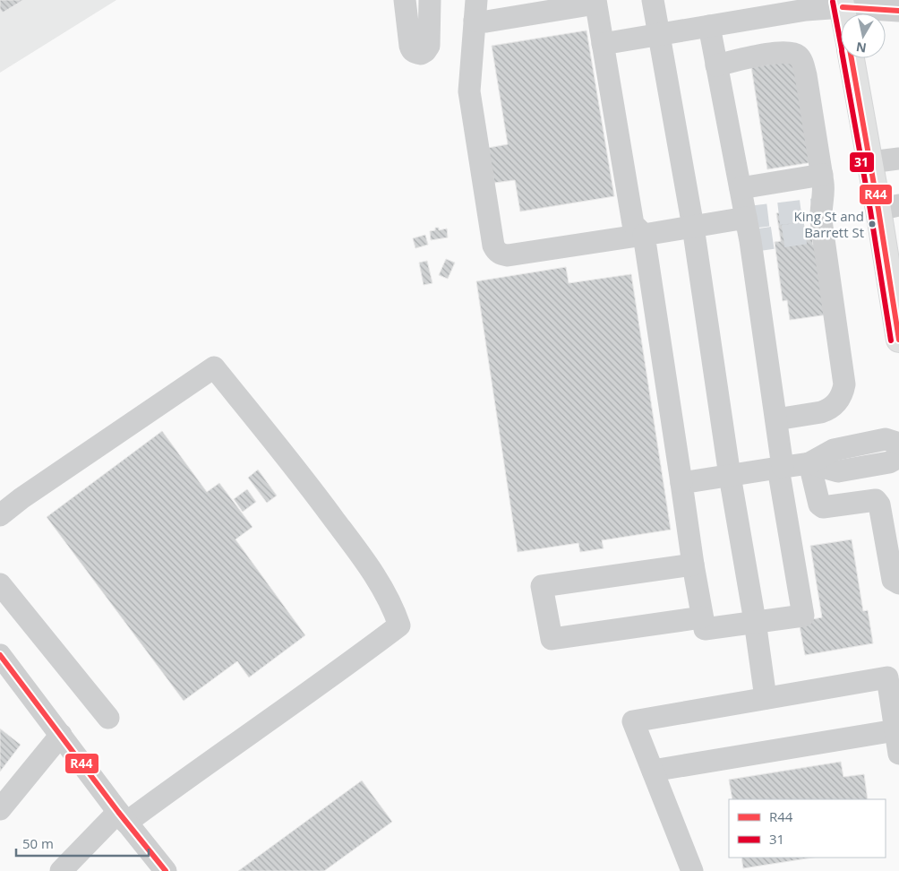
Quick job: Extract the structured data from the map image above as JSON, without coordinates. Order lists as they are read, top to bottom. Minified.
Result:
{"places":["King St and Barrett St"],"lines":["transit line 31","transit line R44"],"legend":["R44","31"],"scale_bar":"50 m","north":"bottom"}
